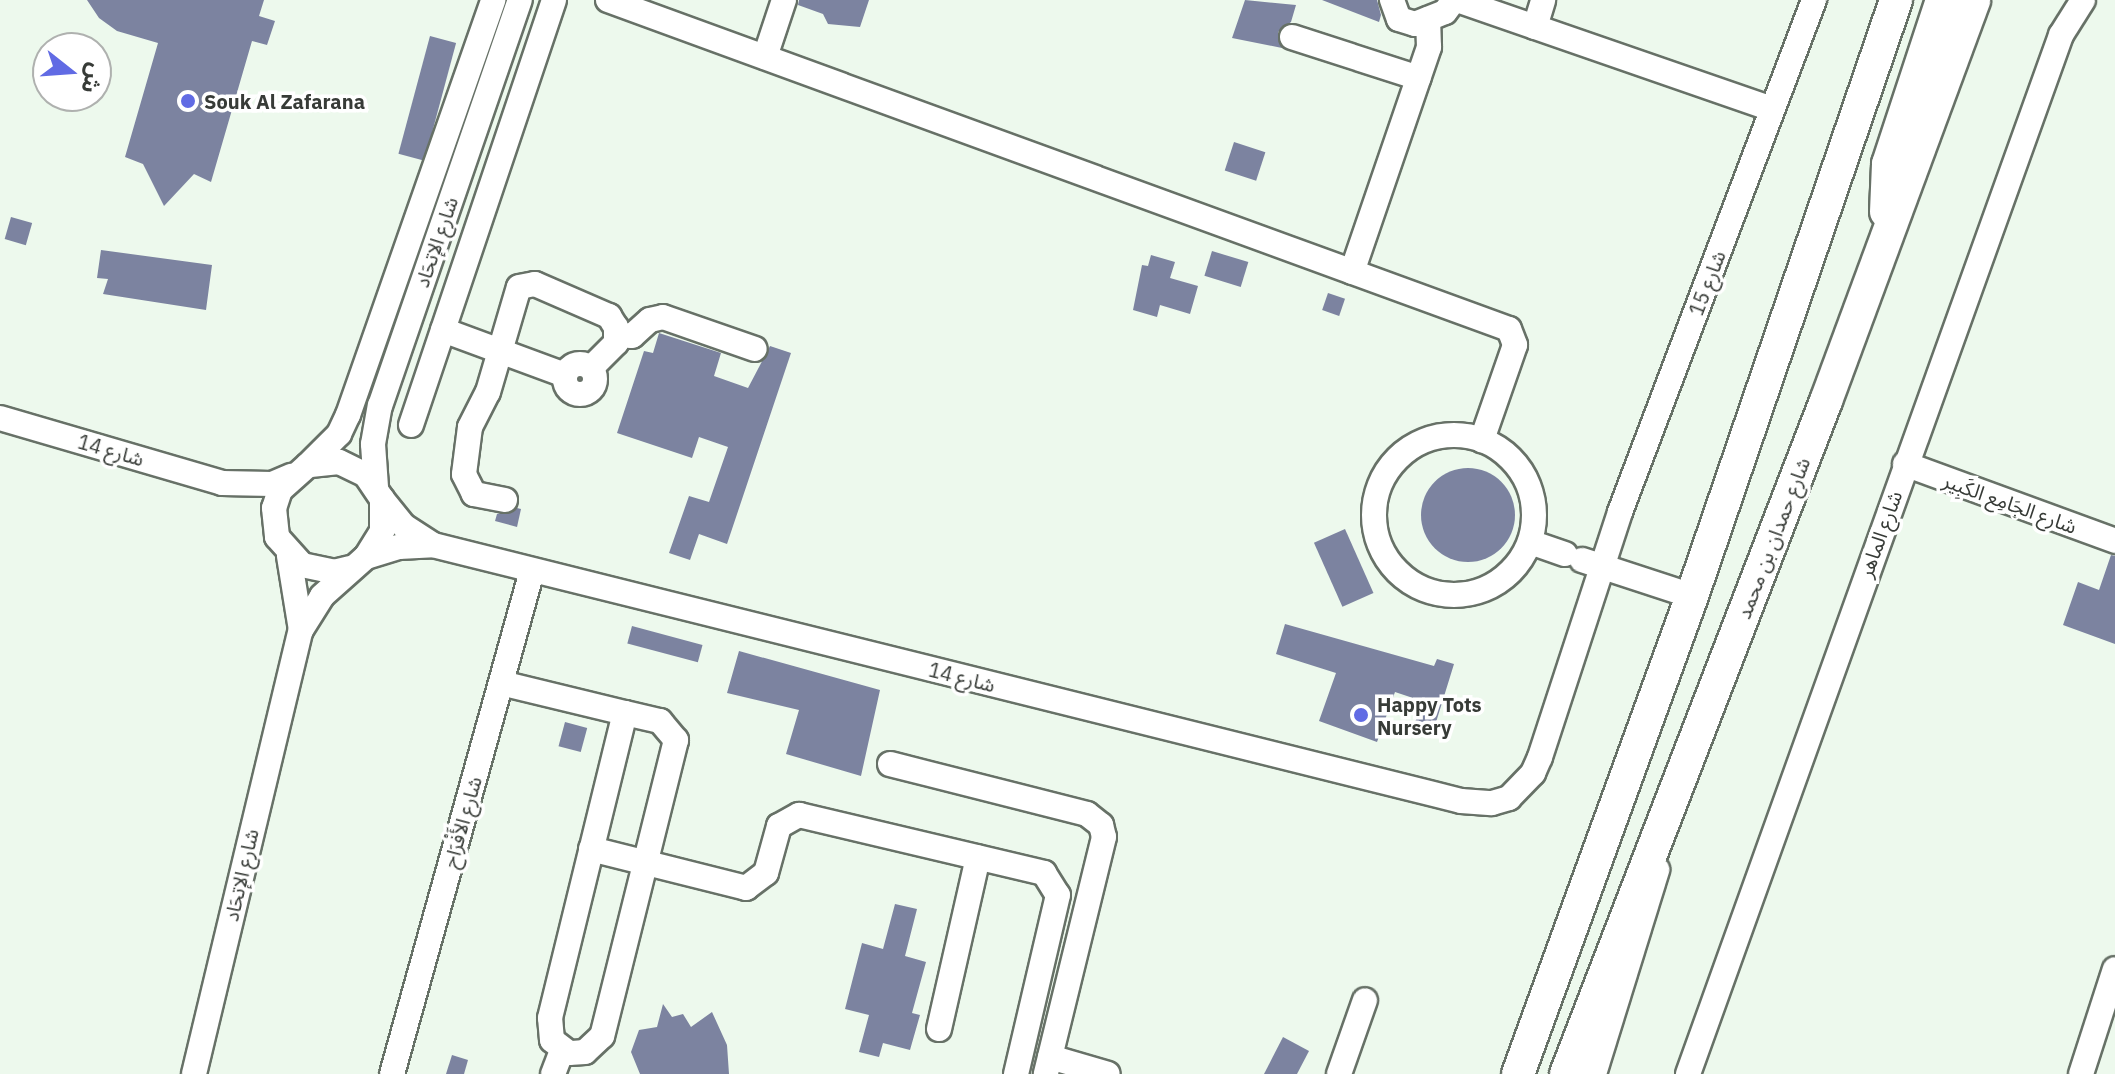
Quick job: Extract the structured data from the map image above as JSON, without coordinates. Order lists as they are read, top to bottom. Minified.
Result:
{"streets":{"main road":["شارع حمدان بن محمد"],"street":["شارع الإتحَاد","شارع 15","شارع 14","شارع الجَامِع الكَبِير","شارع الماهر","شارع الأَفْرَاح"]},"crossings":[["شارع الإتحَاد","شارع 14"],["شارع 15","شارع 14"],["شارع 14","شارع الأَفْرَاح"],["شارع الجَامِع الكَبِير","شارع الماهر"]],"places":["Souk Al Zafarana","Happy Tots Nursery"],"north":"right"}
